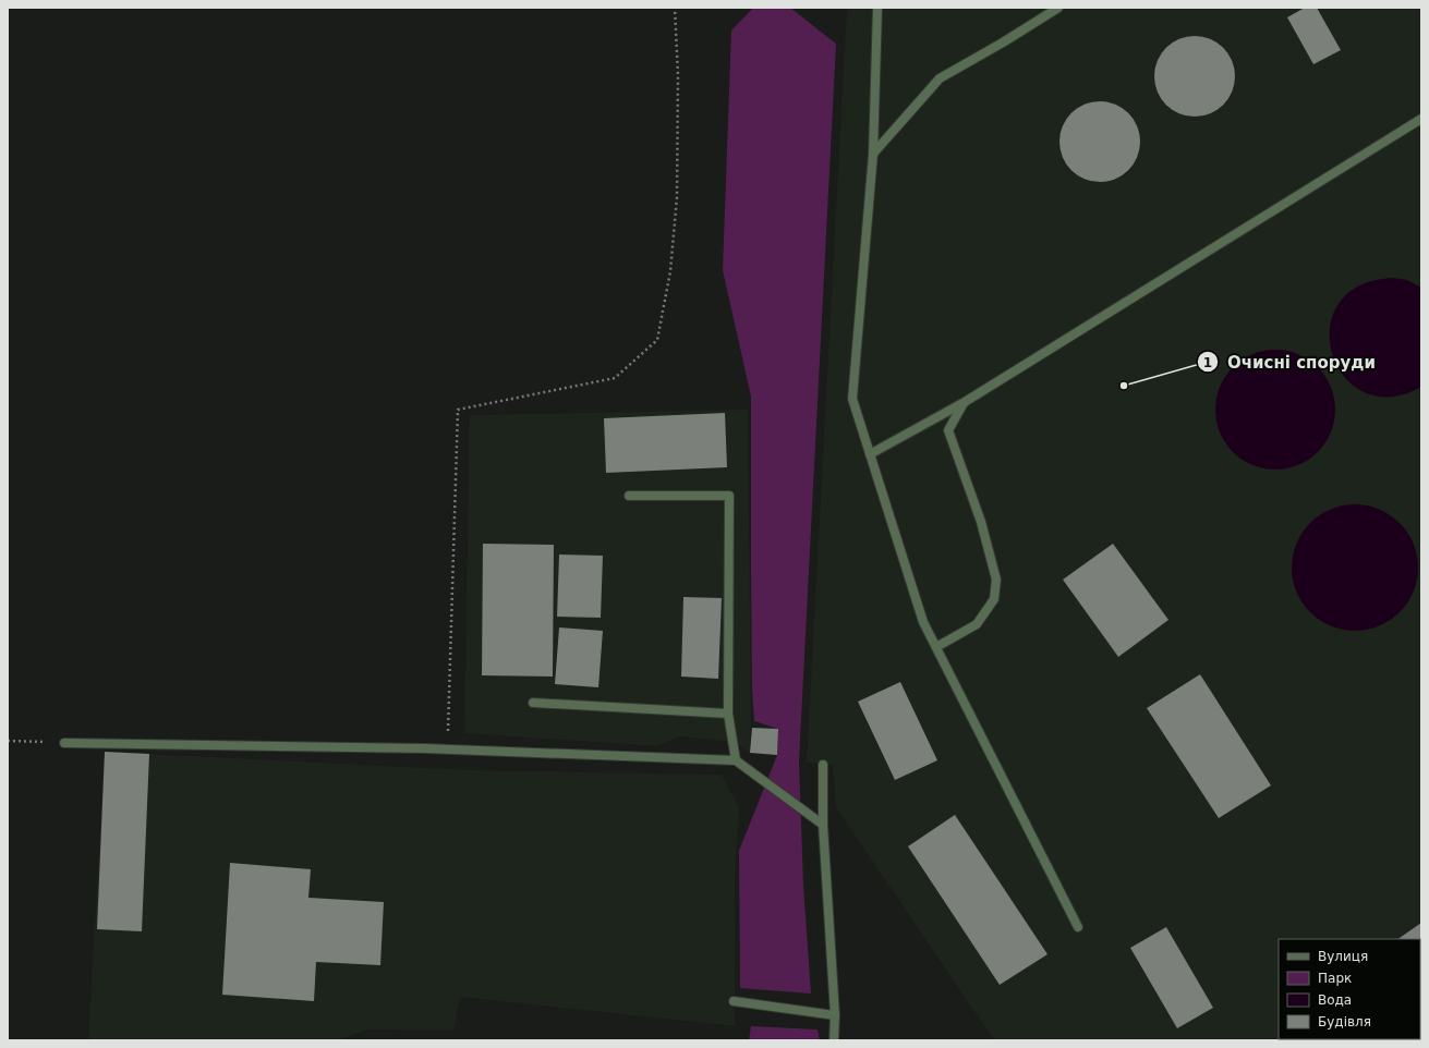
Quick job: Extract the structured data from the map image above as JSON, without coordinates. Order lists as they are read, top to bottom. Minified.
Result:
{"places":["Очисні споруди"],"legend":["Вулиця","Парк","Вода","Будівля"]}
